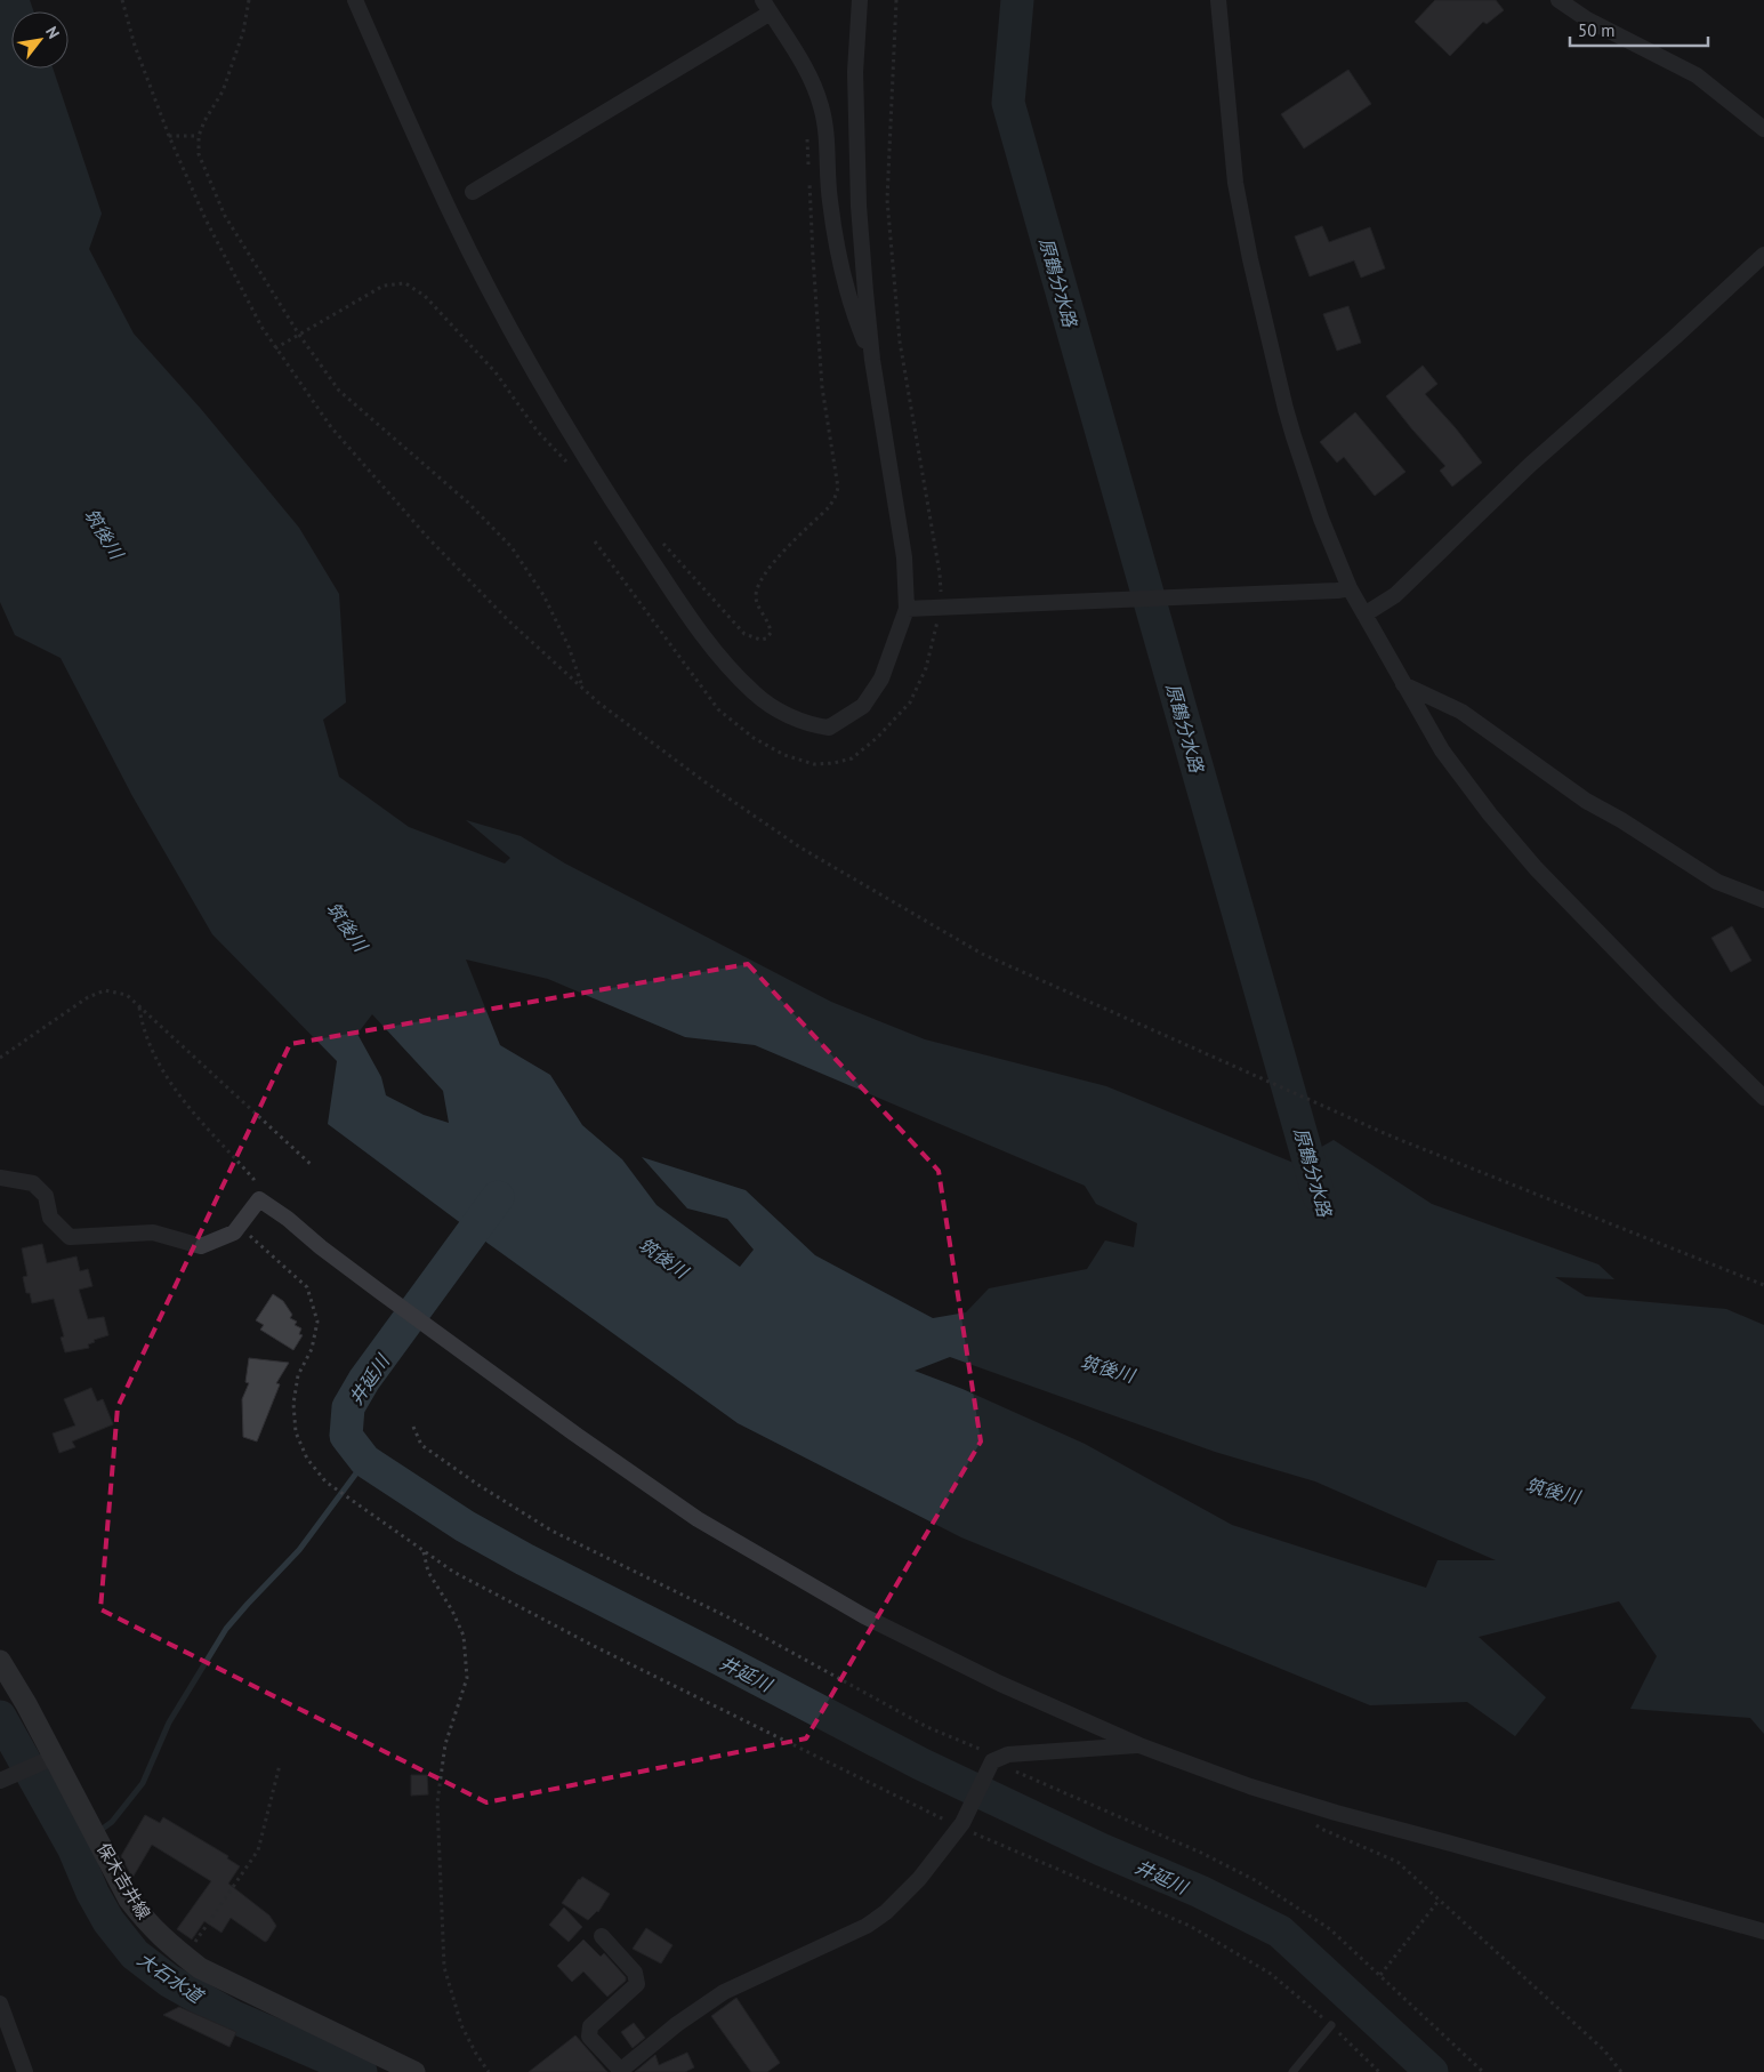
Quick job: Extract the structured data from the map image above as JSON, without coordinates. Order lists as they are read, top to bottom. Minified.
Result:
{"streets":{"main road":["保木吉井線"]},"water":["原鶴分水路","筑後川","井延川","大石水道"],"scale_bar":"50 m","north":"top right"}
